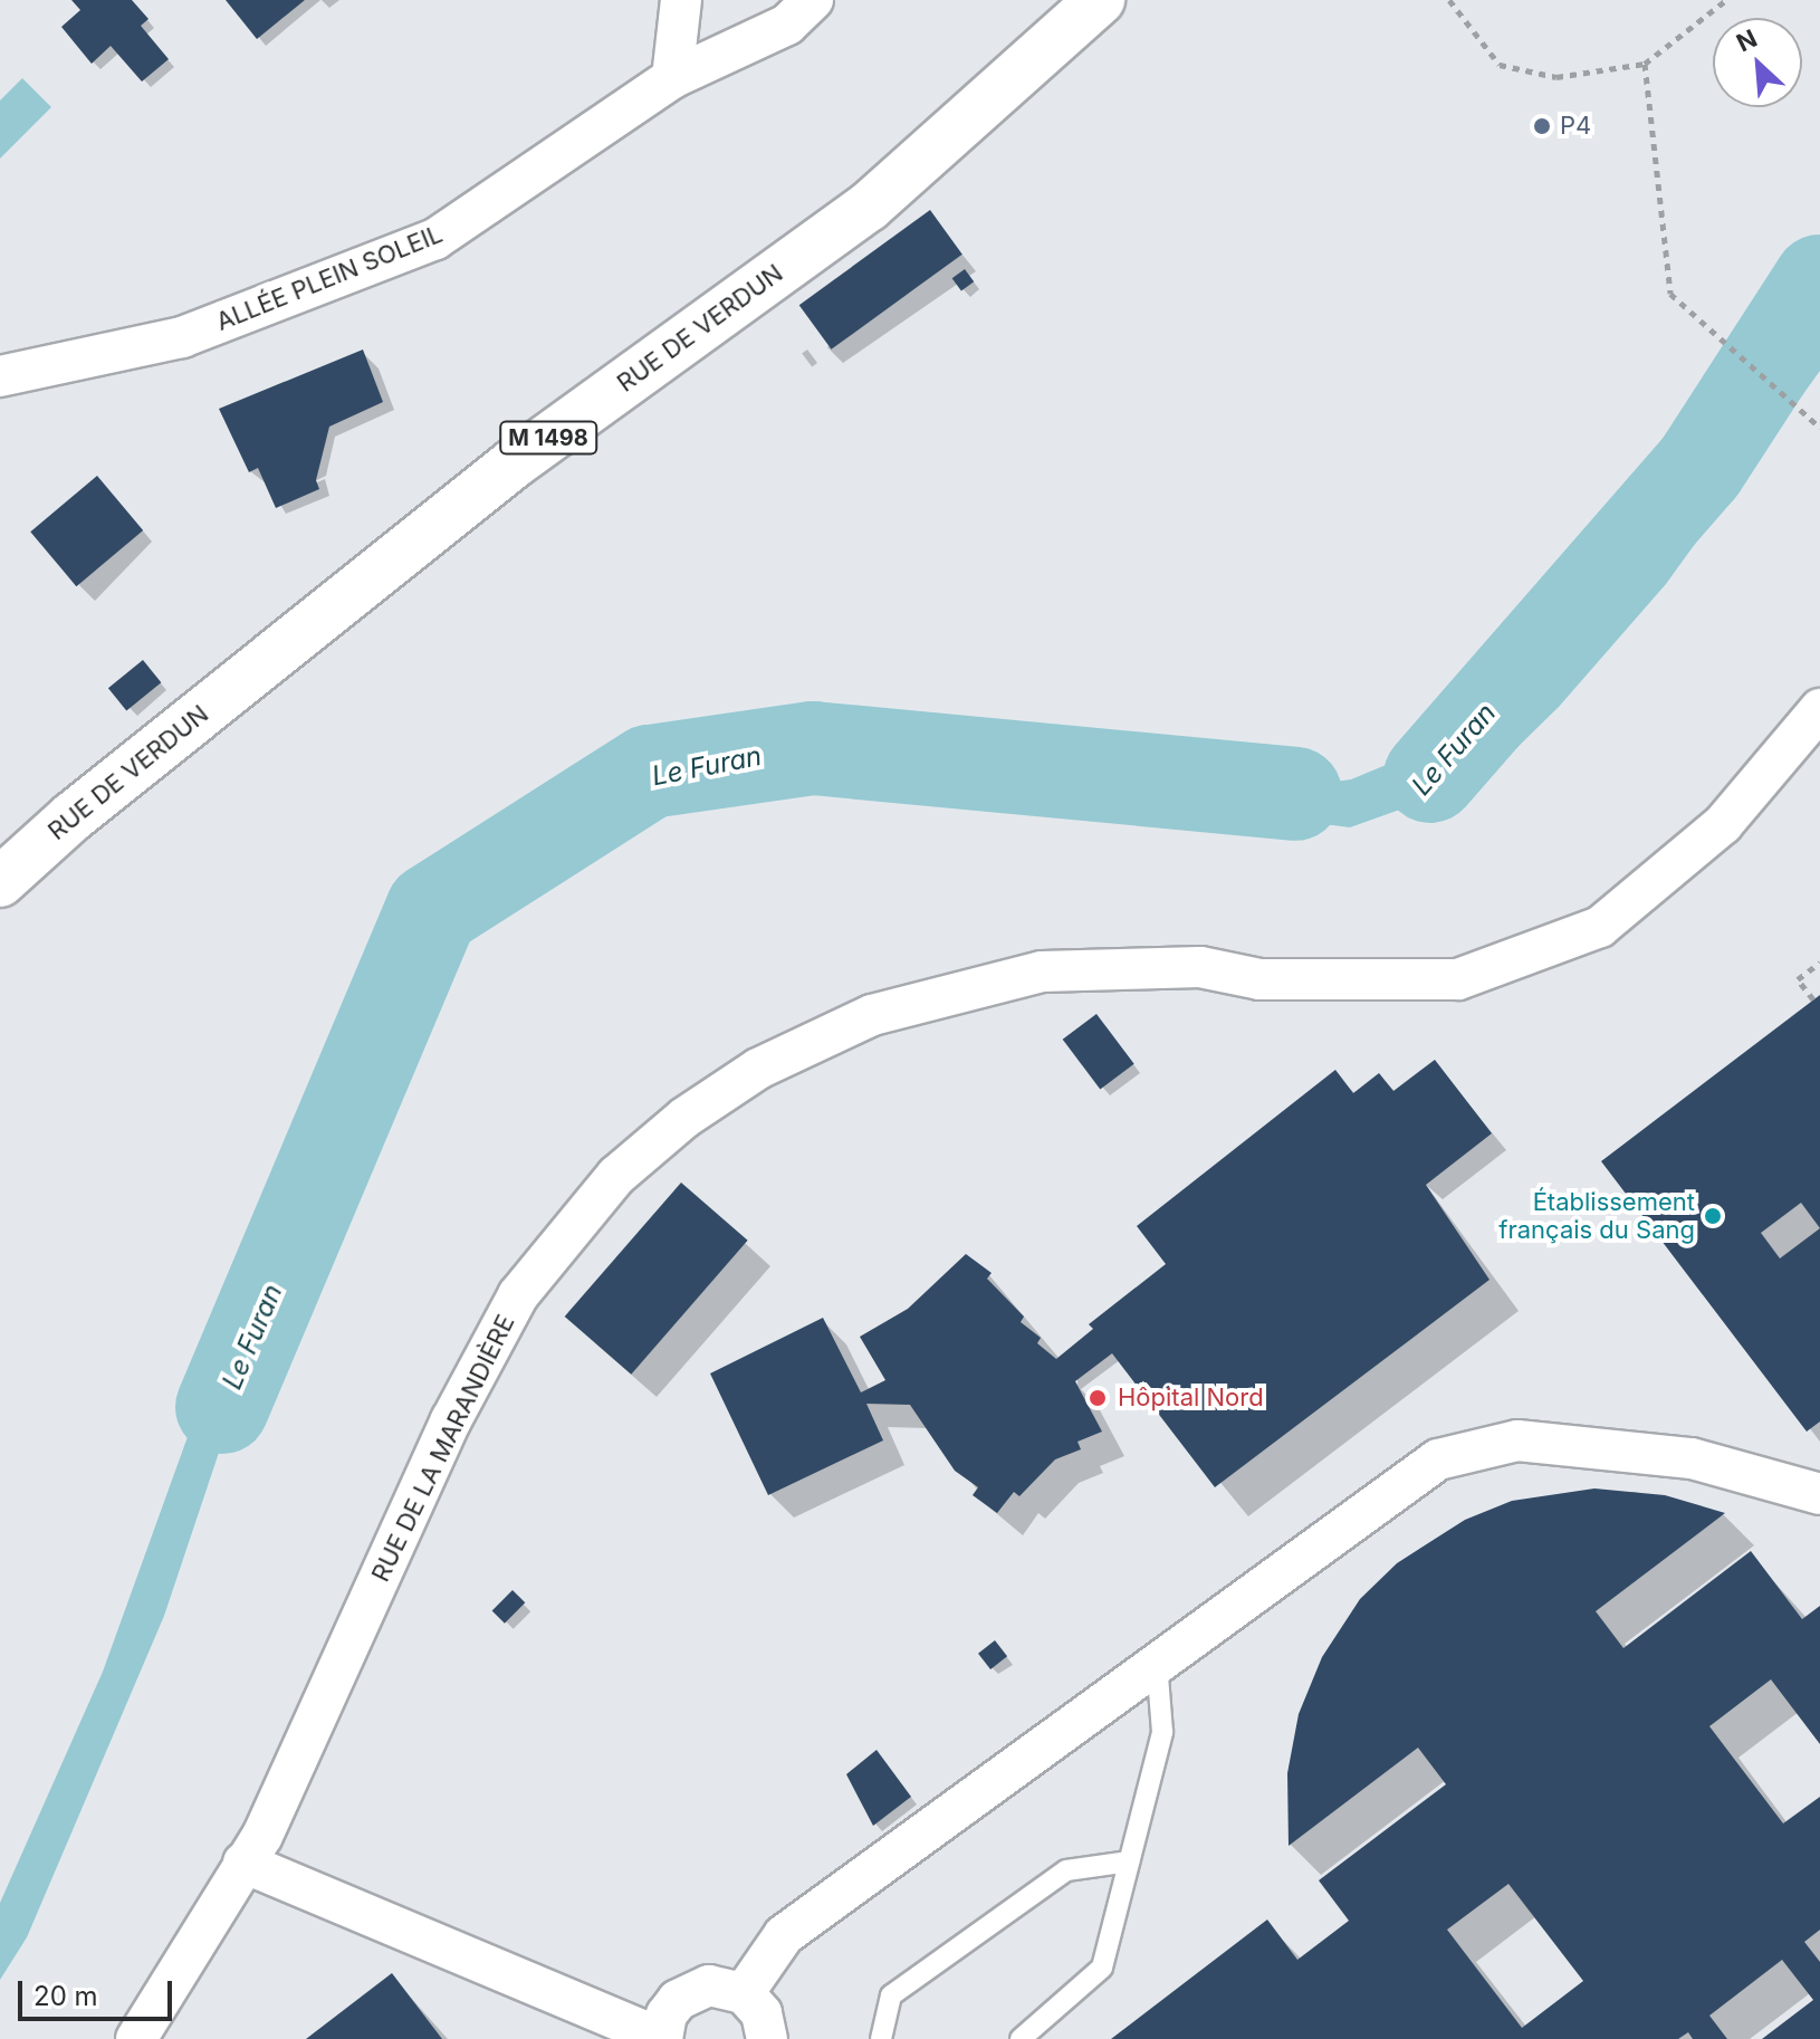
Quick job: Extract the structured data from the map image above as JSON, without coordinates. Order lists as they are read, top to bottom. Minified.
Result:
{"streets":{"main road":["RUE DE VERDUN","M 1498"],"street":["ALLÉE PLEIN SOLEIL","RUE DE LA MARANDIÈRE"]},"water":["Le Furan"],"places":["P4","Établissement français du Sang","Hôpital Nord"],"scale_bar":"20 m","north":"top left"}
